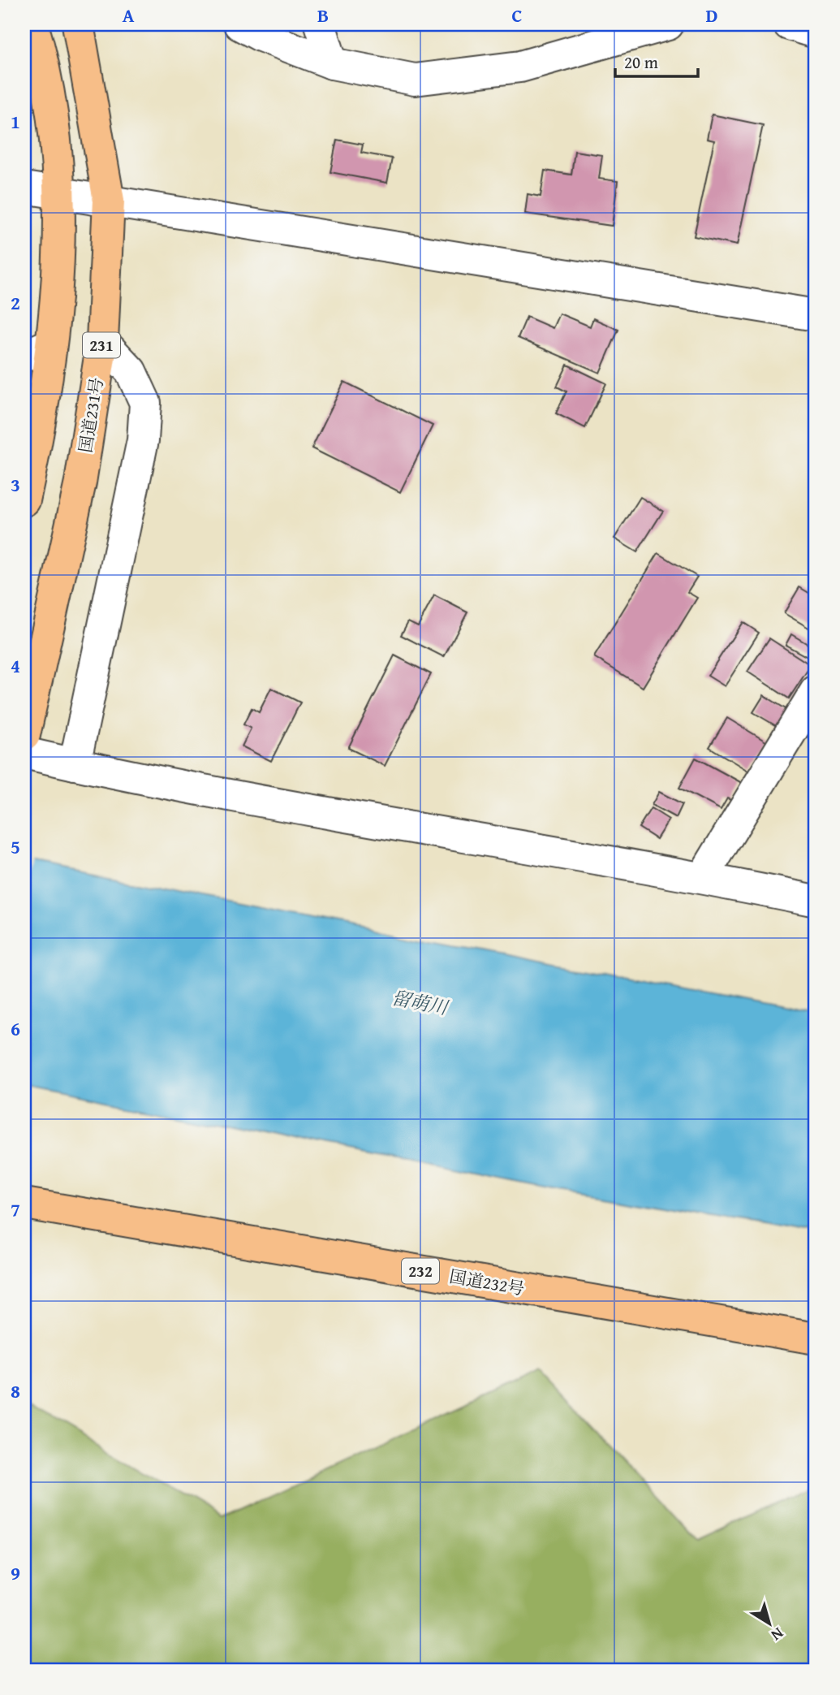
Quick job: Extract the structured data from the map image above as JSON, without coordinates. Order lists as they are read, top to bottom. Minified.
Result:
{"streets":{"highway":["231","国道231号","232","国道232号"]},"water":["留萌川"],"scale_bar":"20 m","north":"bottom right","grid":{"columns":["A","B","C","D"],"rows":["1","2","3","4","5","6","7","8","9"]}}
